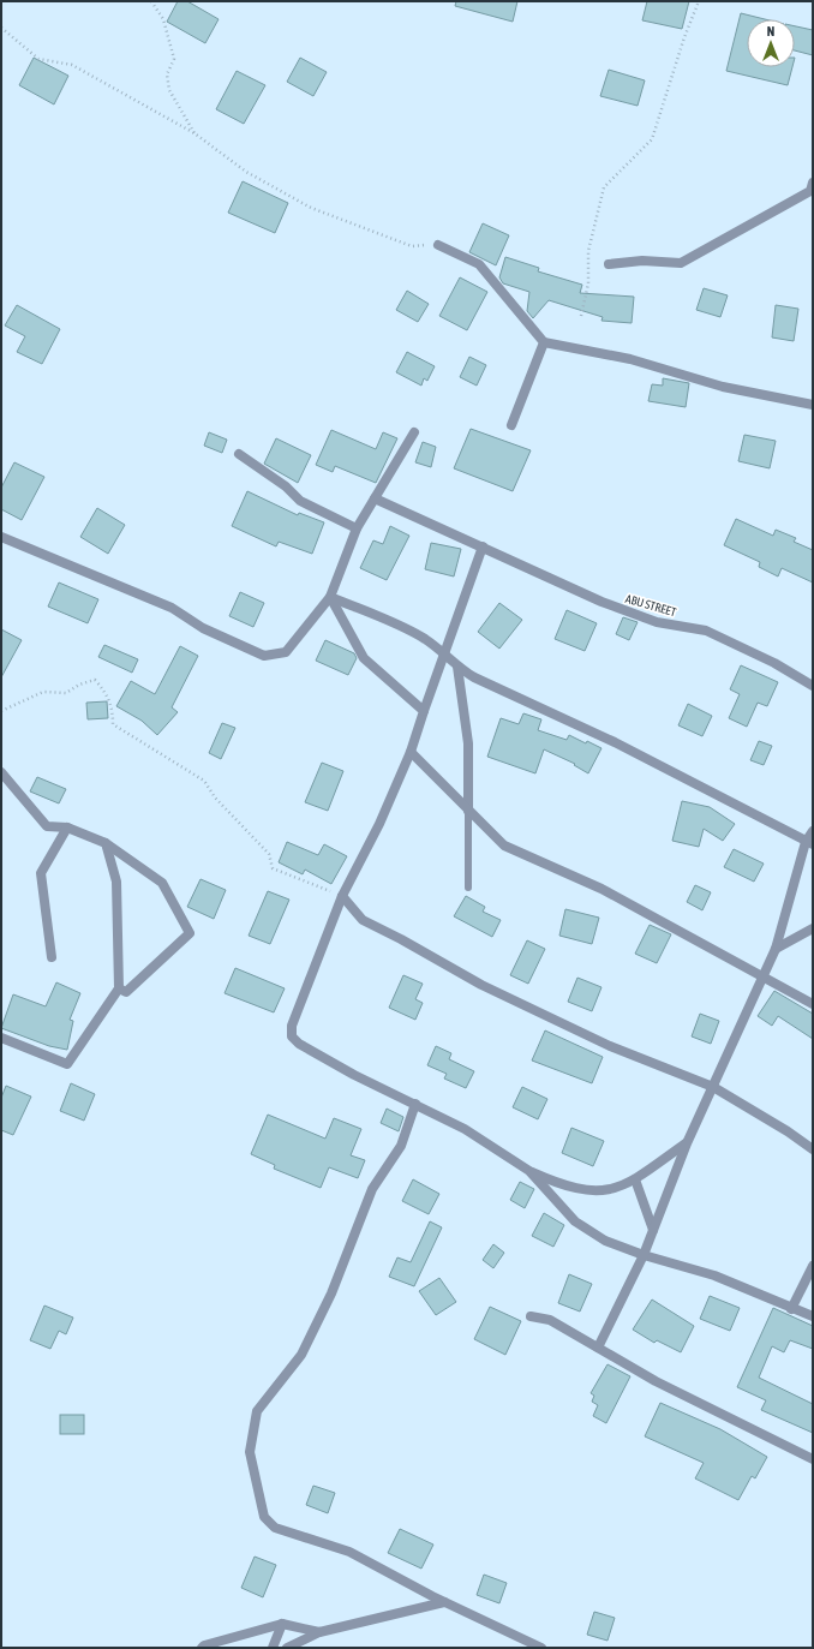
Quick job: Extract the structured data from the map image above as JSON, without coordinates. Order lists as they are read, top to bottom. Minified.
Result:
{"streets":{"street":["ABU STREET"]},"north":"top"}
